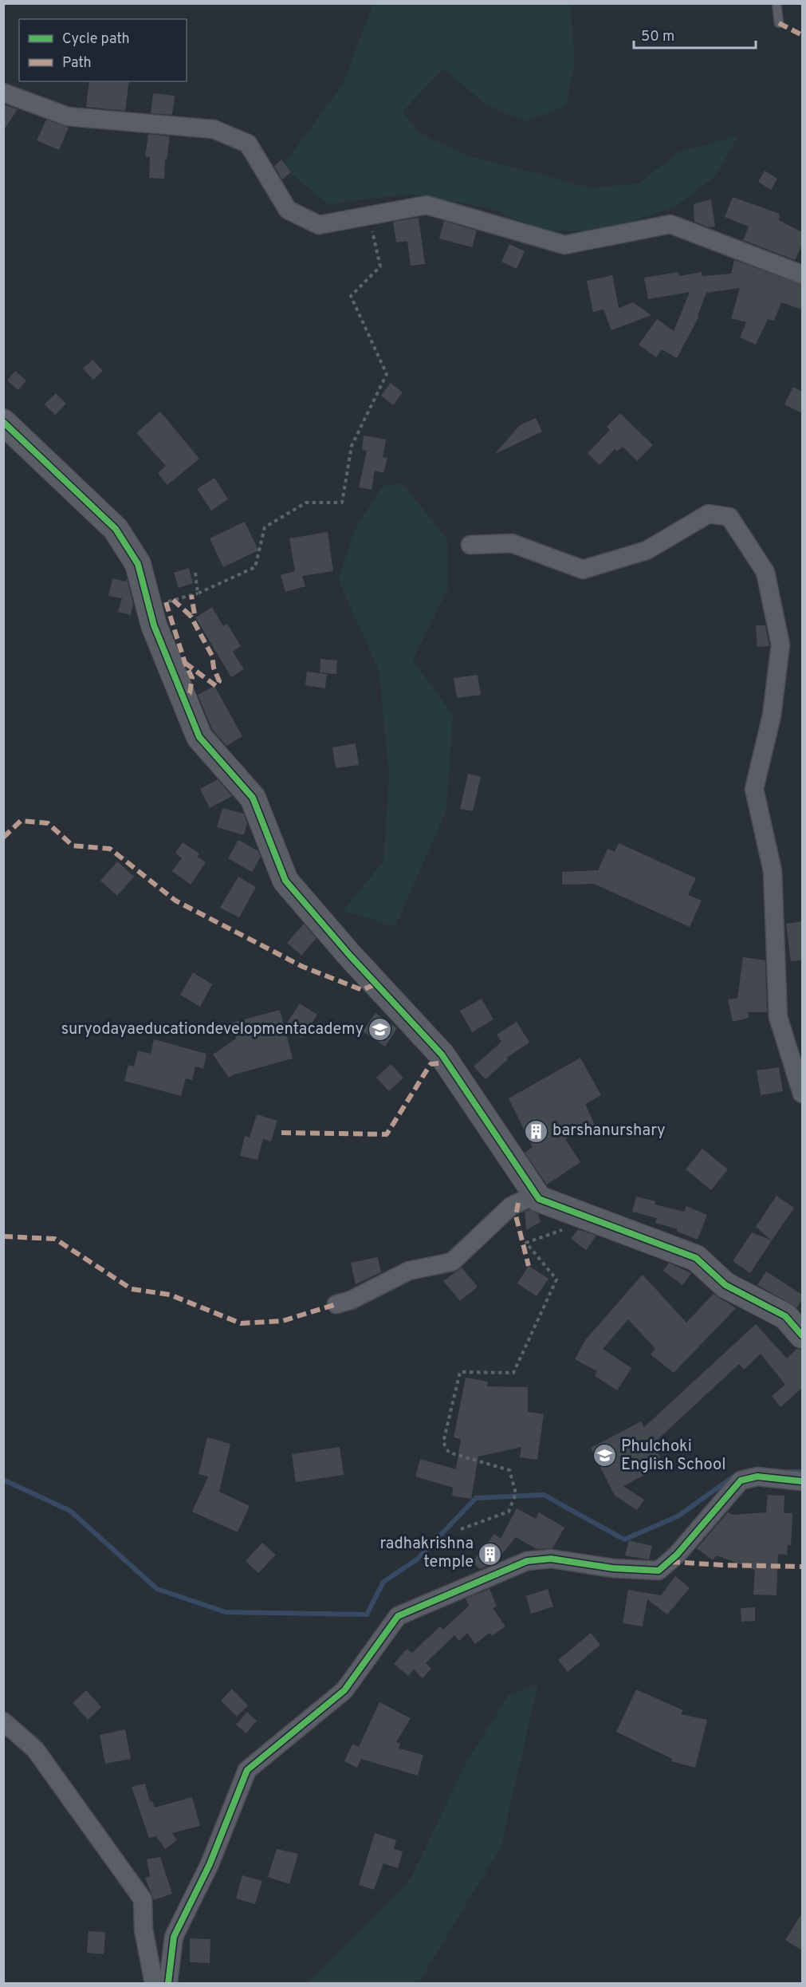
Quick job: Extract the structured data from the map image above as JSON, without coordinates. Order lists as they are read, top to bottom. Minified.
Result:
{"places":{"school or university":["suryodayaeducationdevelopmentacademy","Phulchoki English School"],"building":["barshanurshary","radhakrishna temple"]},"legend":["Cycle path","Path"],"scale_bar":"50 m"}
